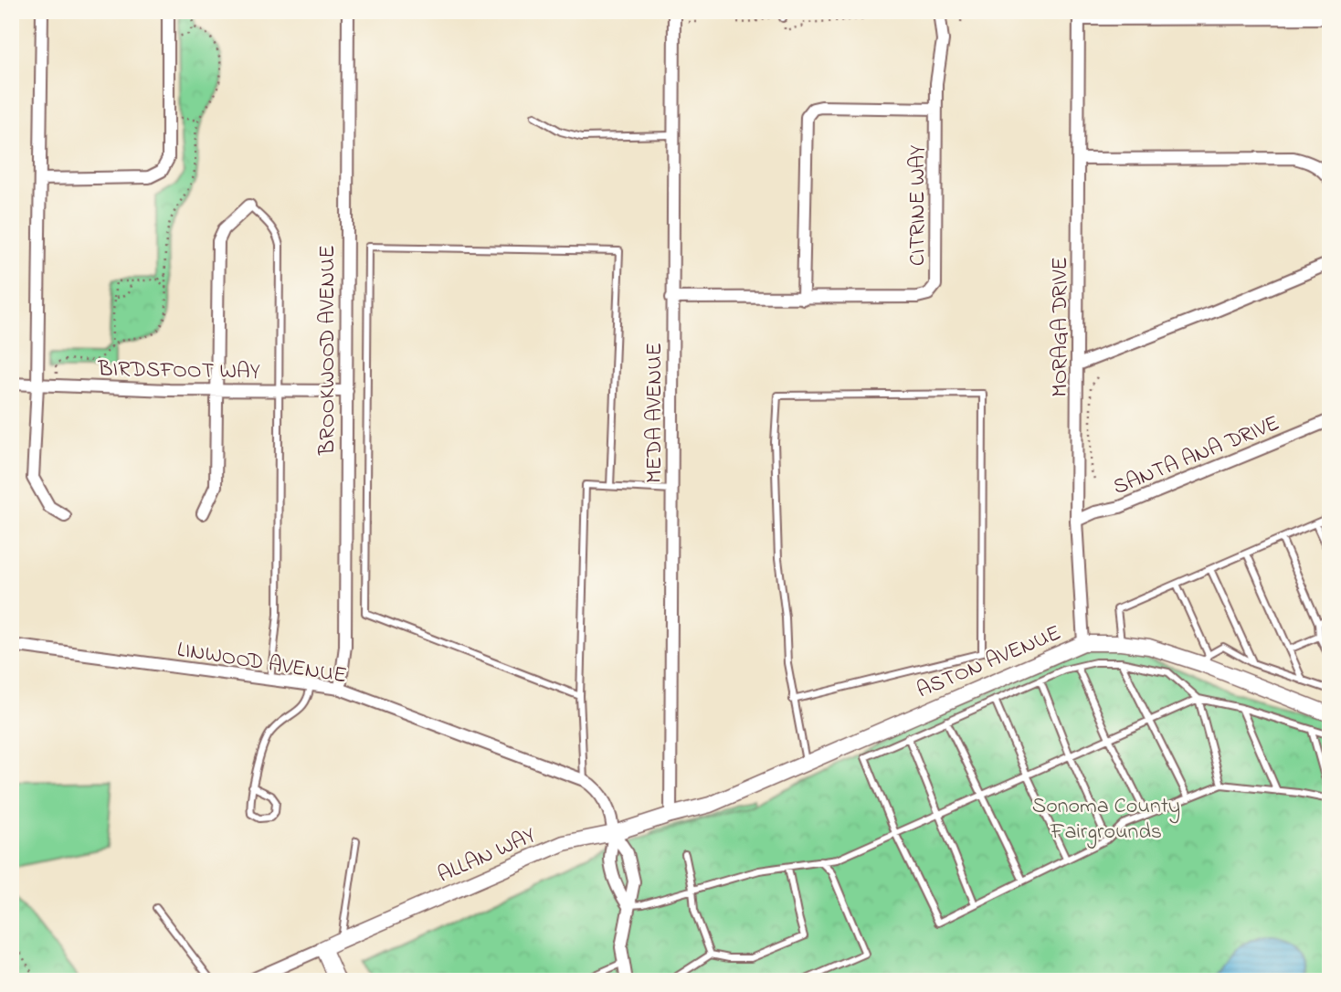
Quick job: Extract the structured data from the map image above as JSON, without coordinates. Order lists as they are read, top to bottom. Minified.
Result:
{"streets":{"street":["CITRINE WAY","MORAGA DRIVE","BROOKWOOD AVENUE","BIRDSFOOT WAY","MEDA AVENUE","SANTA ANA DRIVE","ASTON AVENUE","LINWOOD AVENUE","ALLAN WAY"]},"crossings":[["CITRINE WAY","MEDA AVENUE"],["MORAGA DRIVE","SANTA ANA DRIVE"],["MORAGA DRIVE","ASTON AVENUE"],["BROOKWOOD AVENUE","BIRDSFOOT WAY"],["BROOKWOOD AVENUE","LINWOOD AVENUE"],["MEDA AVENUE","ASTON AVENUE"],["MEDA AVENUE","ALLAN WAY"],["ASTON AVENUE","ALLAN WAY"],["LINWOOD AVENUE","ALLAN WAY"]],"parks":["Sonoma County Fairgrounds"]}
